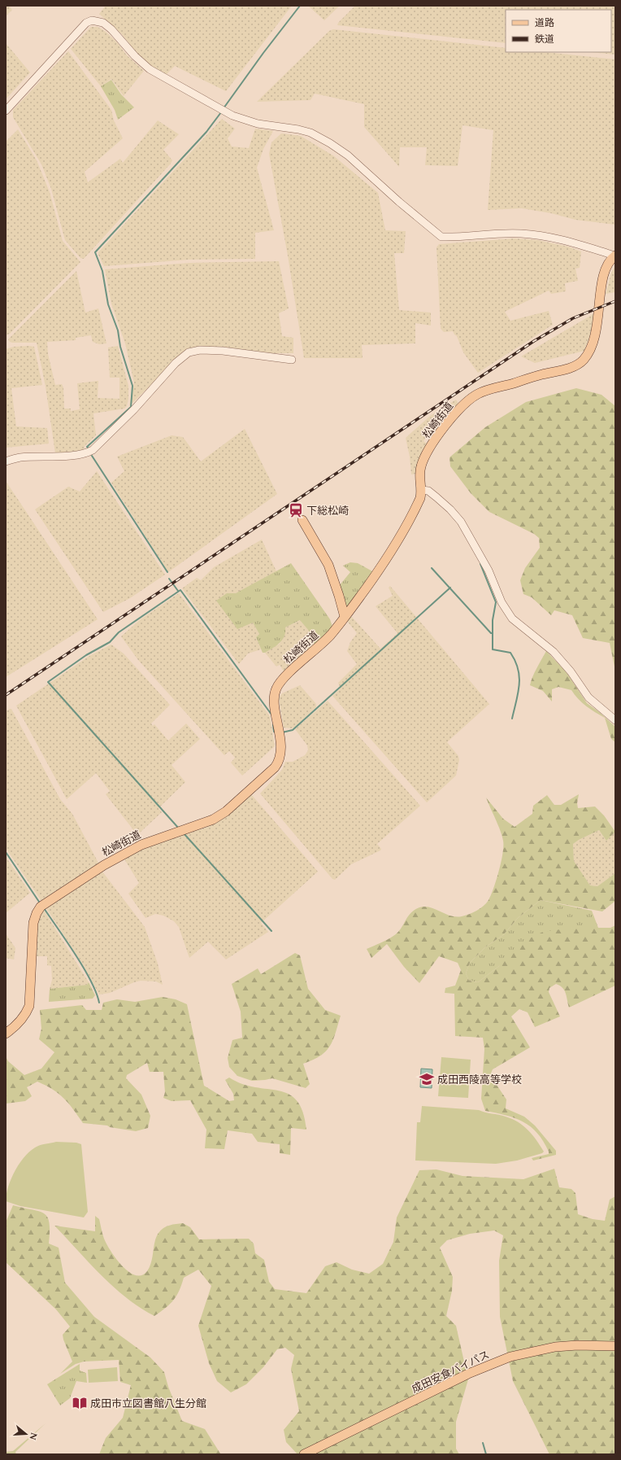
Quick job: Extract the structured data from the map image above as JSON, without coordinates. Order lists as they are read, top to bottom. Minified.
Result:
{"streets":{"main road":["松崎街道","成田安食バイパス"]},"places":{"station":["下総松崎"],"school or university":["成田西陵高等学校"],"library":["成田市立図書館八生分館"]},"legend":["道路","鉄道"],"north":"right"}
